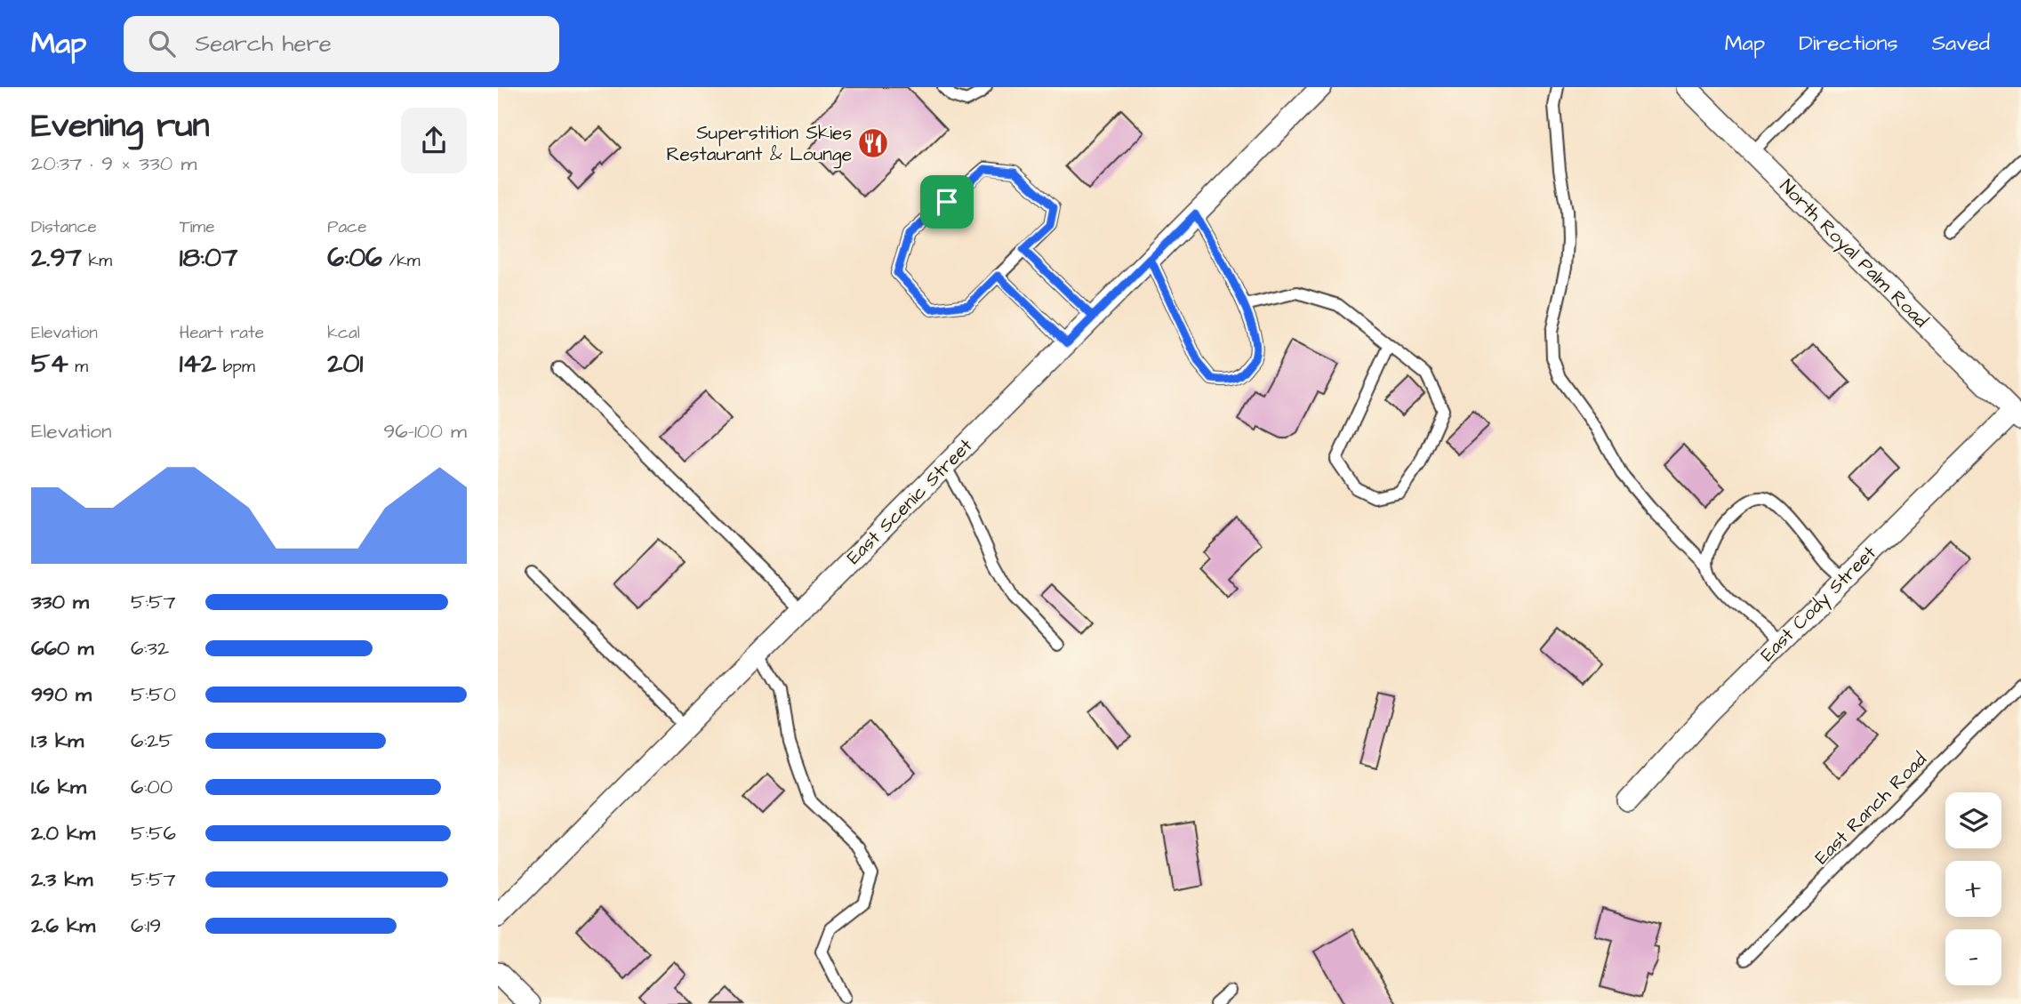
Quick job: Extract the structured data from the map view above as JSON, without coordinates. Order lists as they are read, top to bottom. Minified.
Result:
{"streets":{"street":["North Royal Palm Road","East Scenic Street","East Cody Street"],"lane":["East Ranch Road"]},"crossings":[["North Royal Palm Road","East Cody Street"]],"places":{"restaurant":["Superstition Skies Restaurant & Lounge"]},"page":{"header":"Map","search":"Search here","nav":["Map","Directions","Saved"],"heading":["Evening run","20:37 · 9 × 330 m"],"stats":[["Distance","2.97 km"],["Time","18:07"],["Pace","6:06 /km"],["Elevation","54 m"],["Heart rate","142 bpm"],["kcal","201"]],"chart":["Elevation","96–100 m"],"list":[{"name":"330 m","note":"5:57"},{"name":"660 m","note":"6:32"},{"name":"990 m","note":"5:50"},{"name":"1.3 km","note":"6:25"},{"name":"1.6 km","note":"6:00"},{"name":"2.0 km","note":"5:56"},{"name":"2.3 km","note":"5:57"},{"name":"2.6 km","note":"6:19"}],"map_buttons":["+","−"]}}
